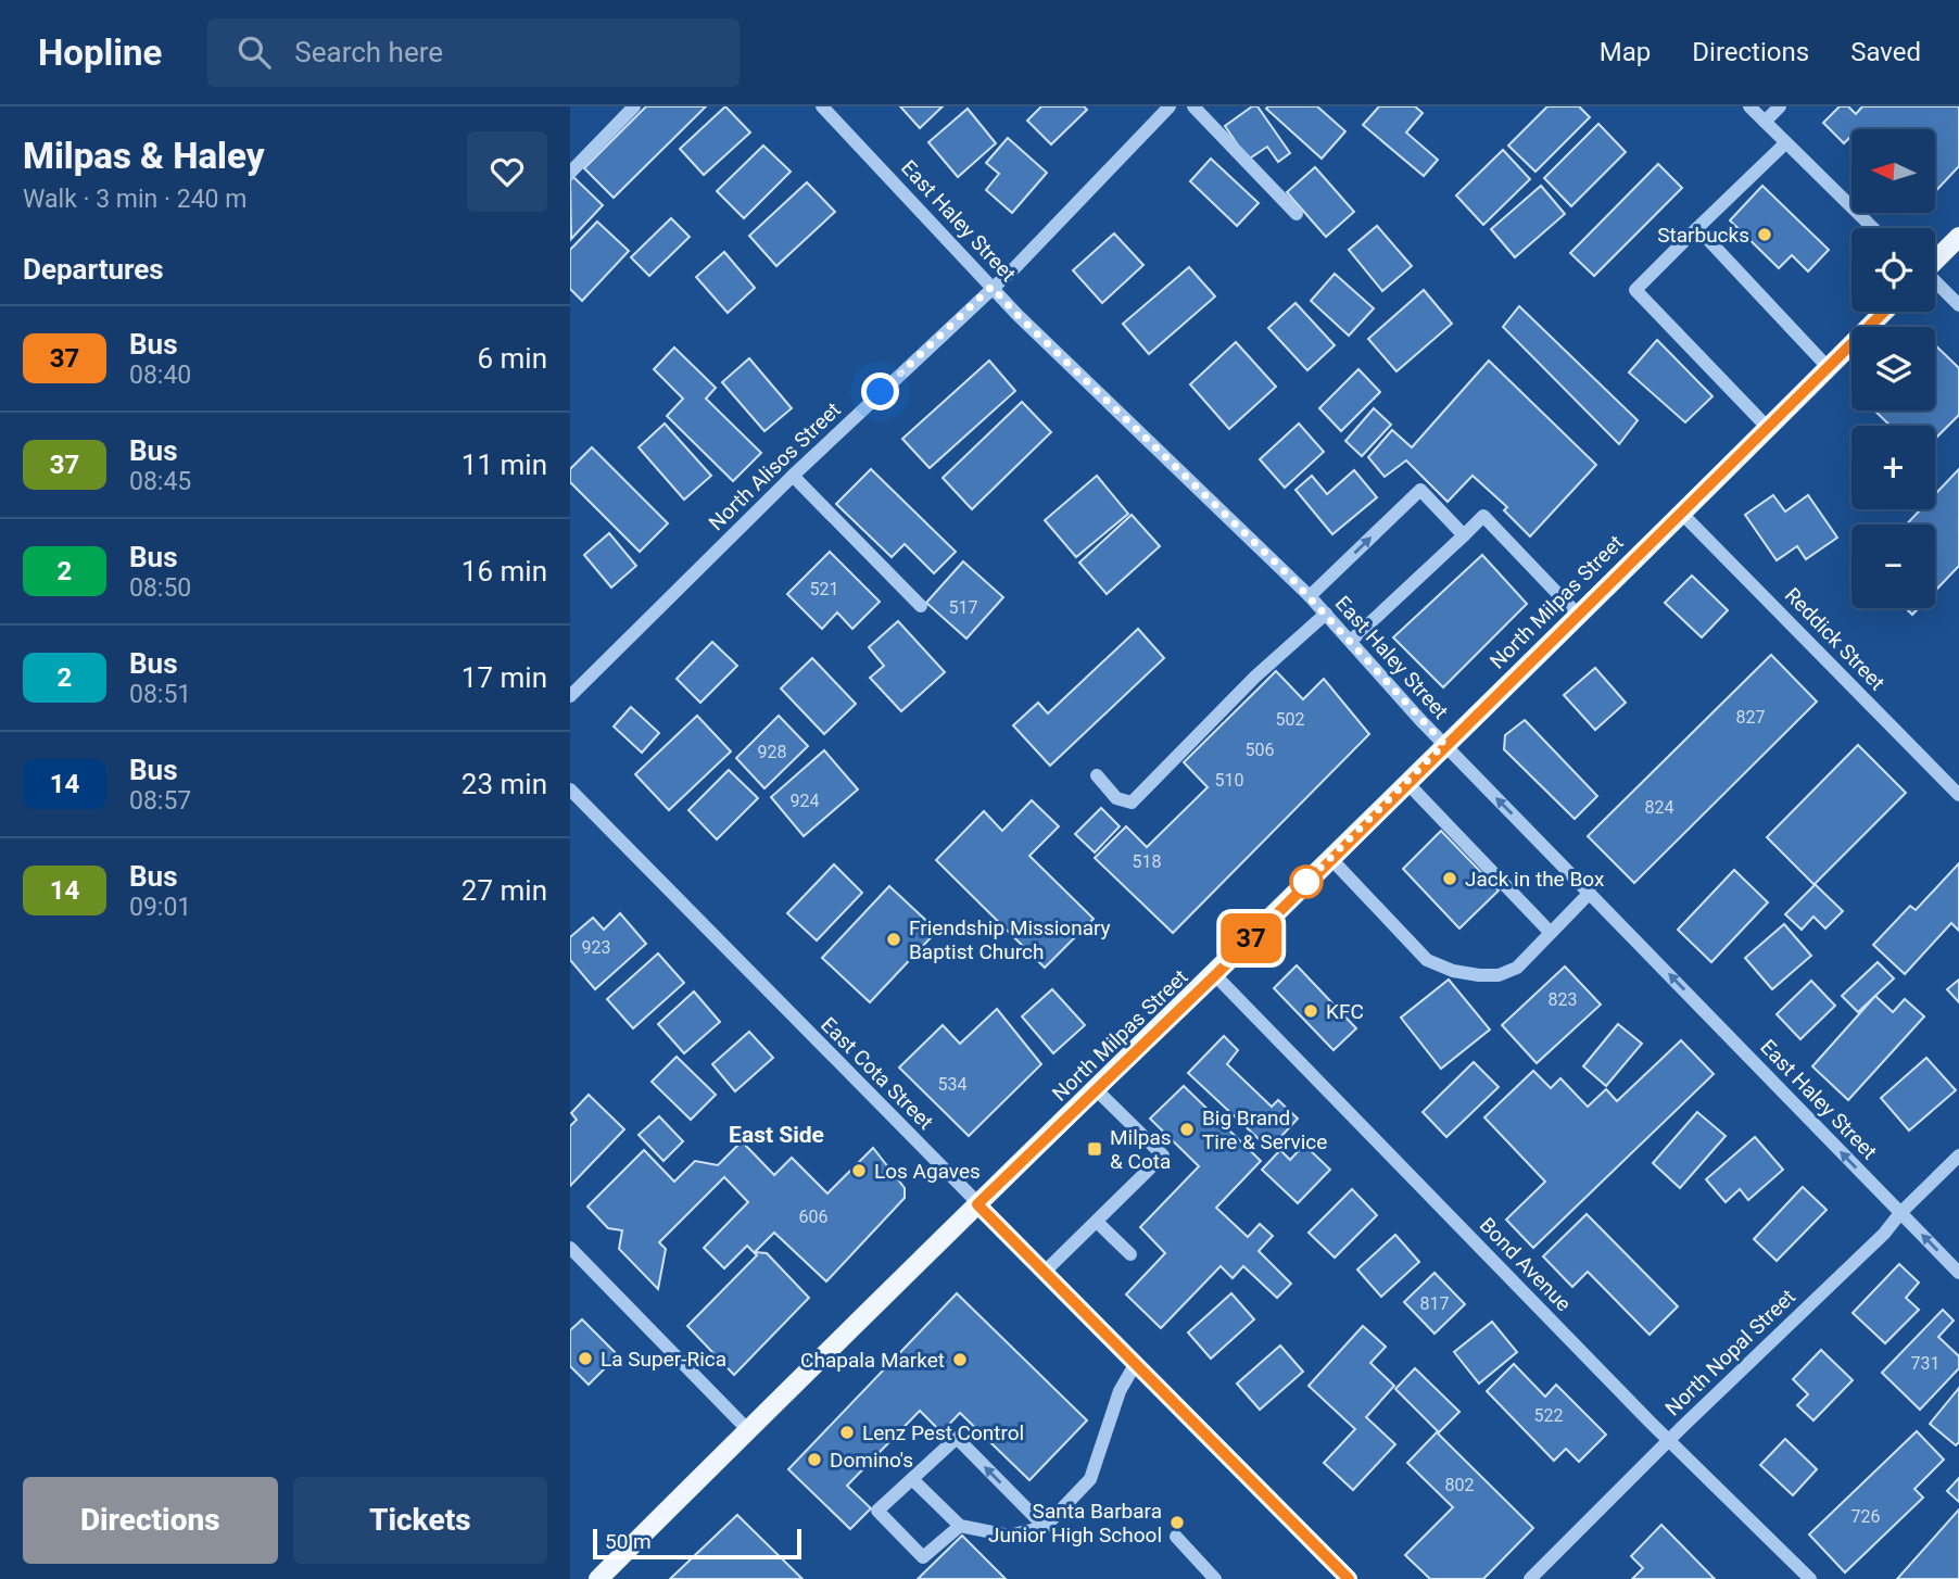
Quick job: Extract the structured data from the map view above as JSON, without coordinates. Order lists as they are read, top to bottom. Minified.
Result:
{"streets":{"main road":["North Milpas Street"],"street":["East Haley Street","North Alisos Street","Reddick Street","East Cota Street","Bond Avenue","North Nopal Street"]},"crossings":[["East Haley Street","North Alisos Street"],["East Haley Street","North Milpas Street"],["East Haley Street","North Nopal Street"],["North Milpas Street","Reddick Street"],["North Milpas Street","East Cota Street"],["North Milpas Street","Bond Avenue"],["Bond Avenue","North Nopal Street"]],"one_way":["East Haley Street"],"districts":["East Side"],"places":{"other":["Starbucks","Jack in the Box","Friendship Missionary Baptist Church","KFC","Big Brand Tire & Service","Los Agaves","La Super-Rica","Chapala Market","Lenz Pest Control","Domino's","Santa Barbara Junior High School"],"transit":["Milpas & Cota"]},"lines":["bus line 37"],"house_numbers":["521","517","827","502","506","928","510","924","824","518","923","823","534","606","817","731","522","802","726"],"scale_bar":"50 m","north":"left","page":{"header":"Hopline","search":"Search here","nav":["Map","Directions","Saved"],"heading":[["Milpas & Haley","Walk · 3 min · 240 m"],"Departures"],"on_map":"37","map_buttons":["+","−"],"list":[{"mark":"37","name":"Bus","note":"08:40","value":"6 min"},{"mark":"37","name":"Bus","note":"08:45","value":"11 min"},{"mark":"2","name":"Bus","note":"08:50","value":"16 min"},{"mark":"2","name":"Bus","note":"08:51","value":"17 min"},{"mark":"14","name":"Bus","note":"08:57","value":"23 min"},{"mark":"14","name":"Bus","note":"09:01","value":"27 min"}],"buttons":["Directions","Tickets"],"scale":"50 m"}}
